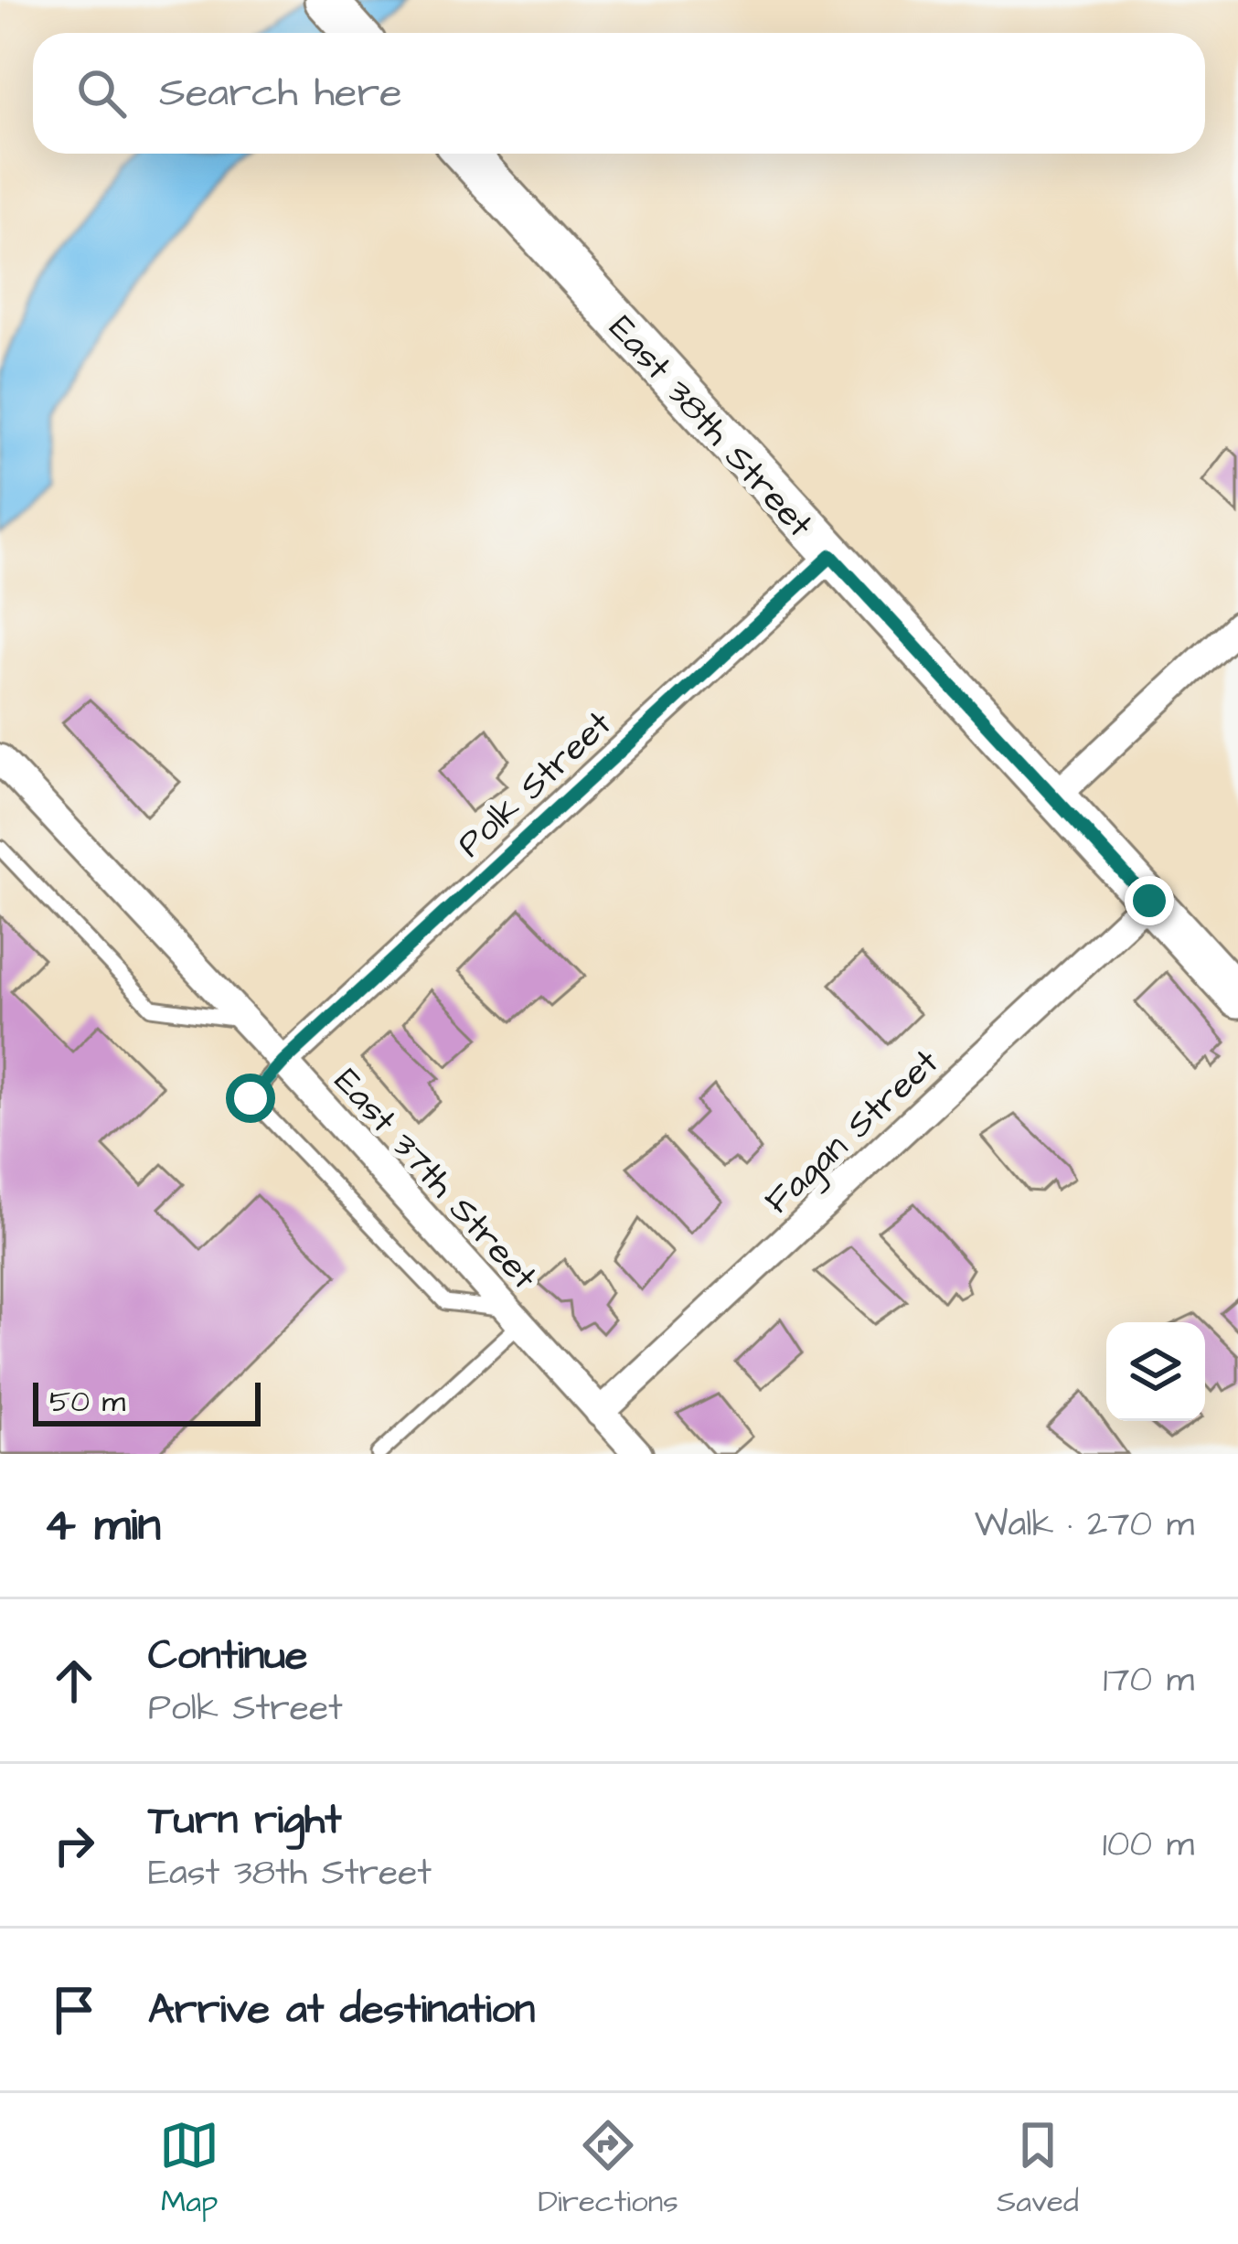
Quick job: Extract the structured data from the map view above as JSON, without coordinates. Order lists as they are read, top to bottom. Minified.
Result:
{"streets":{"main road":["East 38th Street"],"street":["Polk Street","Fagan Street","East 37th Street"]},"crossings":[["East 38th Street","Polk Street"],["East 38th Street","Fagan Street"],["Polk Street","East 37th Street"],["Fagan Street","East 37th Street"]],"scale_bar":"50 m","page":{"search":"Search here","scale":"50 m","heading":["4 min","Walk · 270 m"],"list":[["Continue","Polk Street","170 m"],["Turn right","East 38th Street","100 m"],"Arrive at destination"],"nav":["Map","Directions","Saved"]}}
